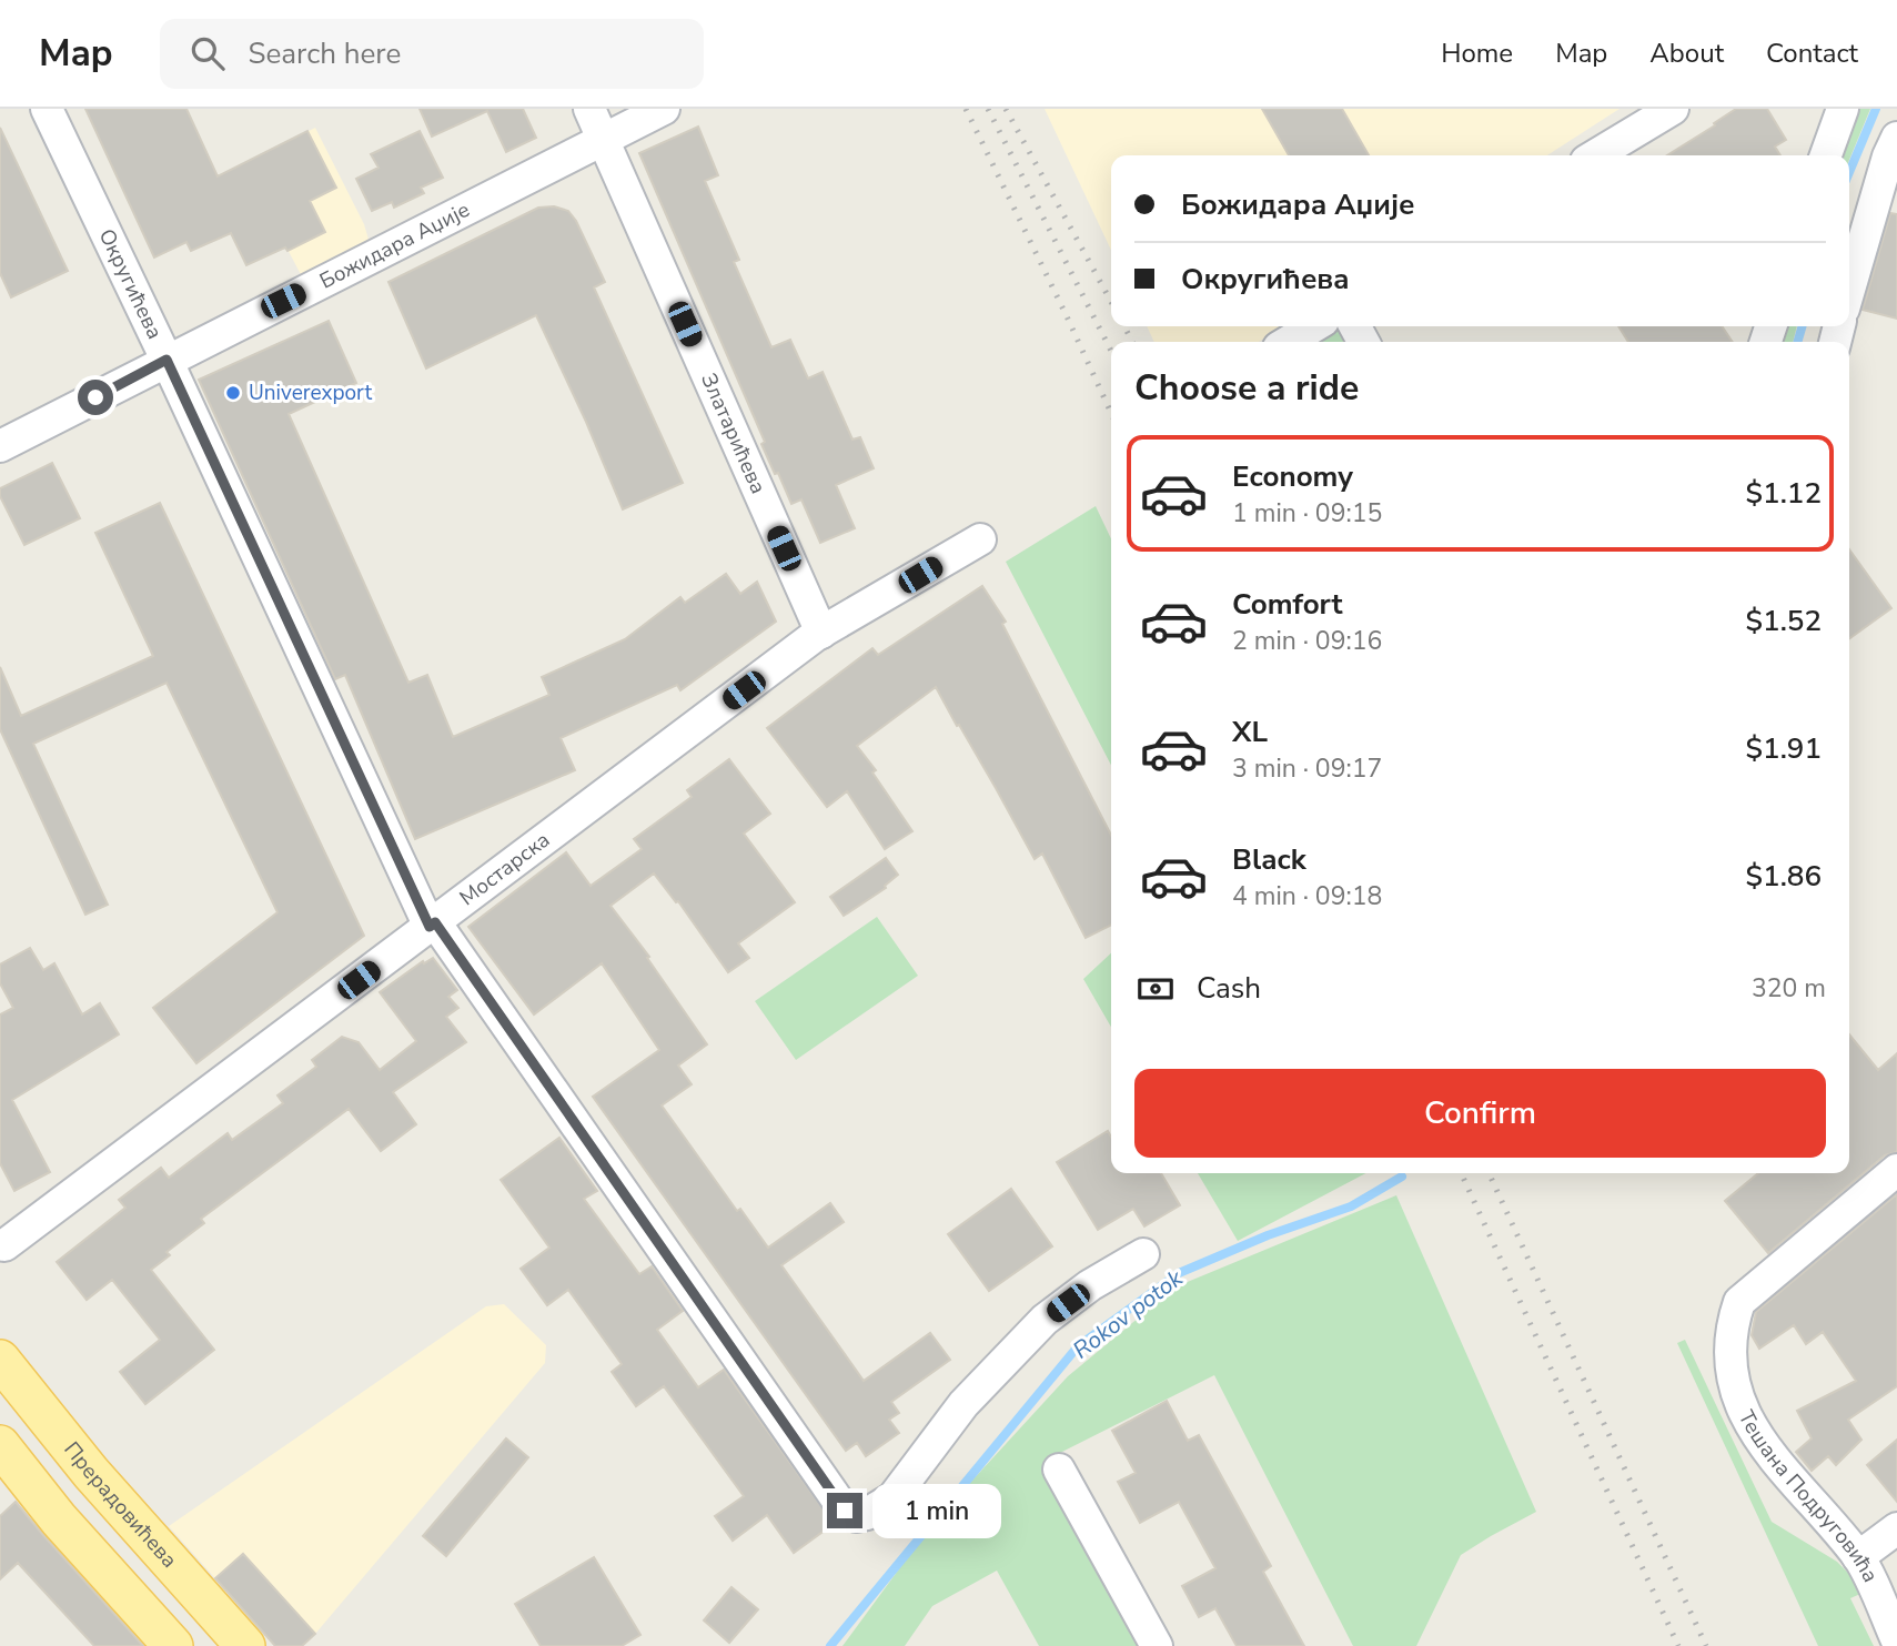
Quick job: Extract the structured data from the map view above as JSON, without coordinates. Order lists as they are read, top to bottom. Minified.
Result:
{"streets":{"main road":["Прерадовићева"],"street":["Божидара Аџије","Округићева","Златарићева","Мостарска","Тешана Подруговића"]},"crossings":[["Божидара Аџије","Округићева"],["Божидара Аџије","Златарићева"],["Округићева","Мостарска"],["Златарићева","Мостарска"]],"water":["Rokov potok"],"places":["Univerexport"],"page":{"header":"Map","search":"Search here","nav":["Home","Map","About","Contact"],"banner":["Божидара Аџије","Округићева"],"heading":"Choose a ride","list":[{"name":"Economy","note":"1 min · 09:15","value":"$1.12"},{"name":"Comfort","note":"2 min · 09:16","value":"$1.52"},{"name":"XL","note":"3 min · 09:17","value":"$1.91"},{"name":"Black","note":"4 min · 09:18","value":"$1.86"}],"pay":["Cash","320 m"],"buttons":"Confirm","bubble":"1 min"}}
